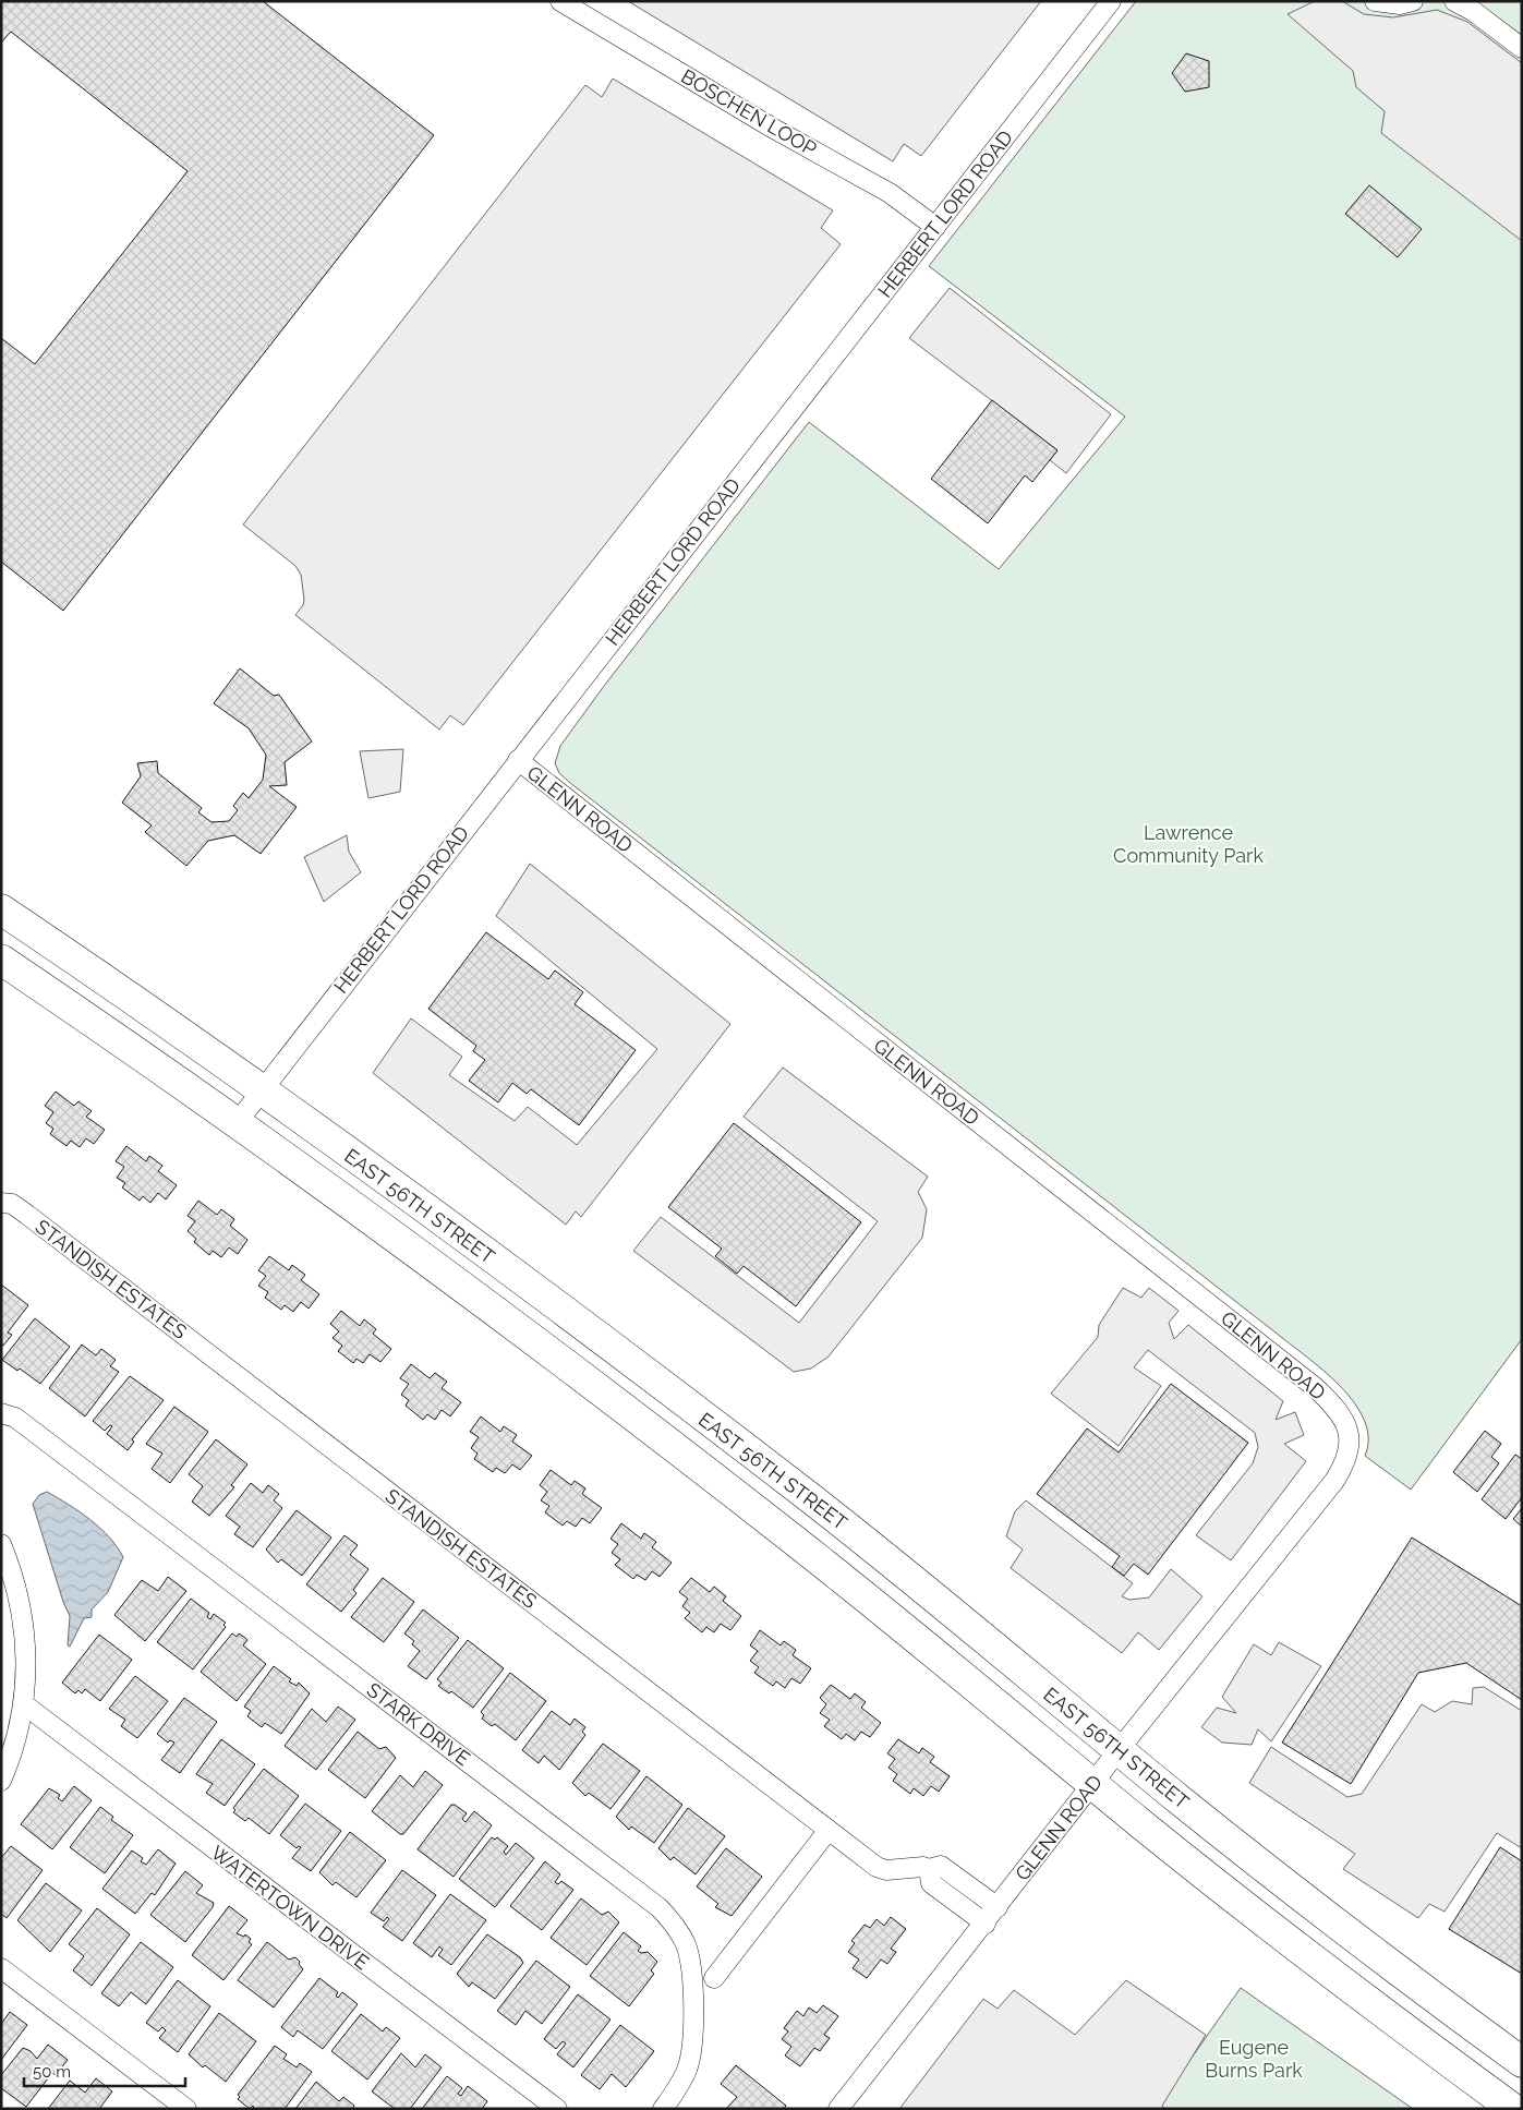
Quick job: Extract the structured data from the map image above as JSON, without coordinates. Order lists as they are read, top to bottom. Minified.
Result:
{"streets":{"main road":["EAST 56TH STREET"],"street":["BOSCHEN LOOP","HERBERT LORD ROAD","GLENN ROAD","STANDISH ESTATES","STARK DRIVE","WATERTOWN DRIVE"]},"crossings":[["BOSCHEN LOOP","HERBERT LORD ROAD"],["HERBERT LORD ROAD","GLENN ROAD"],["HERBERT LORD ROAD","EAST 56TH STREET"],["GLENN ROAD","EAST 56TH STREET"],["GLENN ROAD","STANDISH ESTATES"]],"parks":["Lawrence Community Park","Eugene Burns Park"],"scale_bar":"50 m"}
